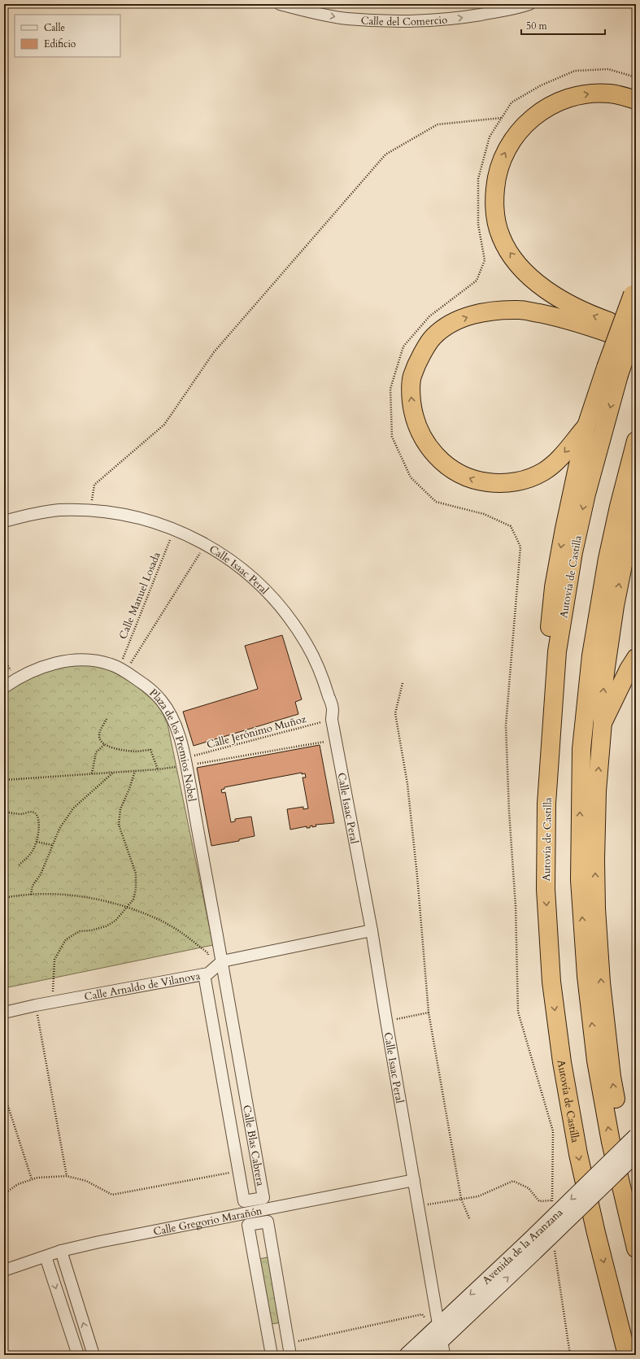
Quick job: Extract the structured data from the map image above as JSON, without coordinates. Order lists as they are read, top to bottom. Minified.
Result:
{"streets":{"highway":["Autovía de Castilla"],"street":["Calle del Comercio","Calle Isaac Peral","Plaza de los Premios Nobel","Calle Arnaldo de Vilanova","Calle Blas Cabrera","Calle Gregorio Marañón","Avenida de la Aranzana"],"path":["Calle Manuel Losada","Calle Jerónimo Muñoz"]},"crossings":[["Calle Isaac Peral","Calle Manuel Losada"],["Calle Isaac Peral","Calle Jerónimo Muñoz"],["Calle Isaac Peral","Calle Arnaldo de Vilanova"],["Calle Isaac Peral","Calle Gregorio Marañón"],["Calle Isaac Peral","Avenida de la Aranzana"],["Calle Manuel Losada","Plaza de los Premios Nobel"],["Calle Jerónimo Muñoz","Plaza de los Premios Nobel"],["Plaza de los Premios Nobel","Calle Arnaldo de Vilanova"],["Plaza de los Premios Nobel","Calle Blas Cabrera"],["Calle Arnaldo de Vilanova","Calle Blas Cabrera"]],"one_way":["Calle del Comercio"],"legend":["Calle","Edificio"],"scale_bar":"50 m"}
